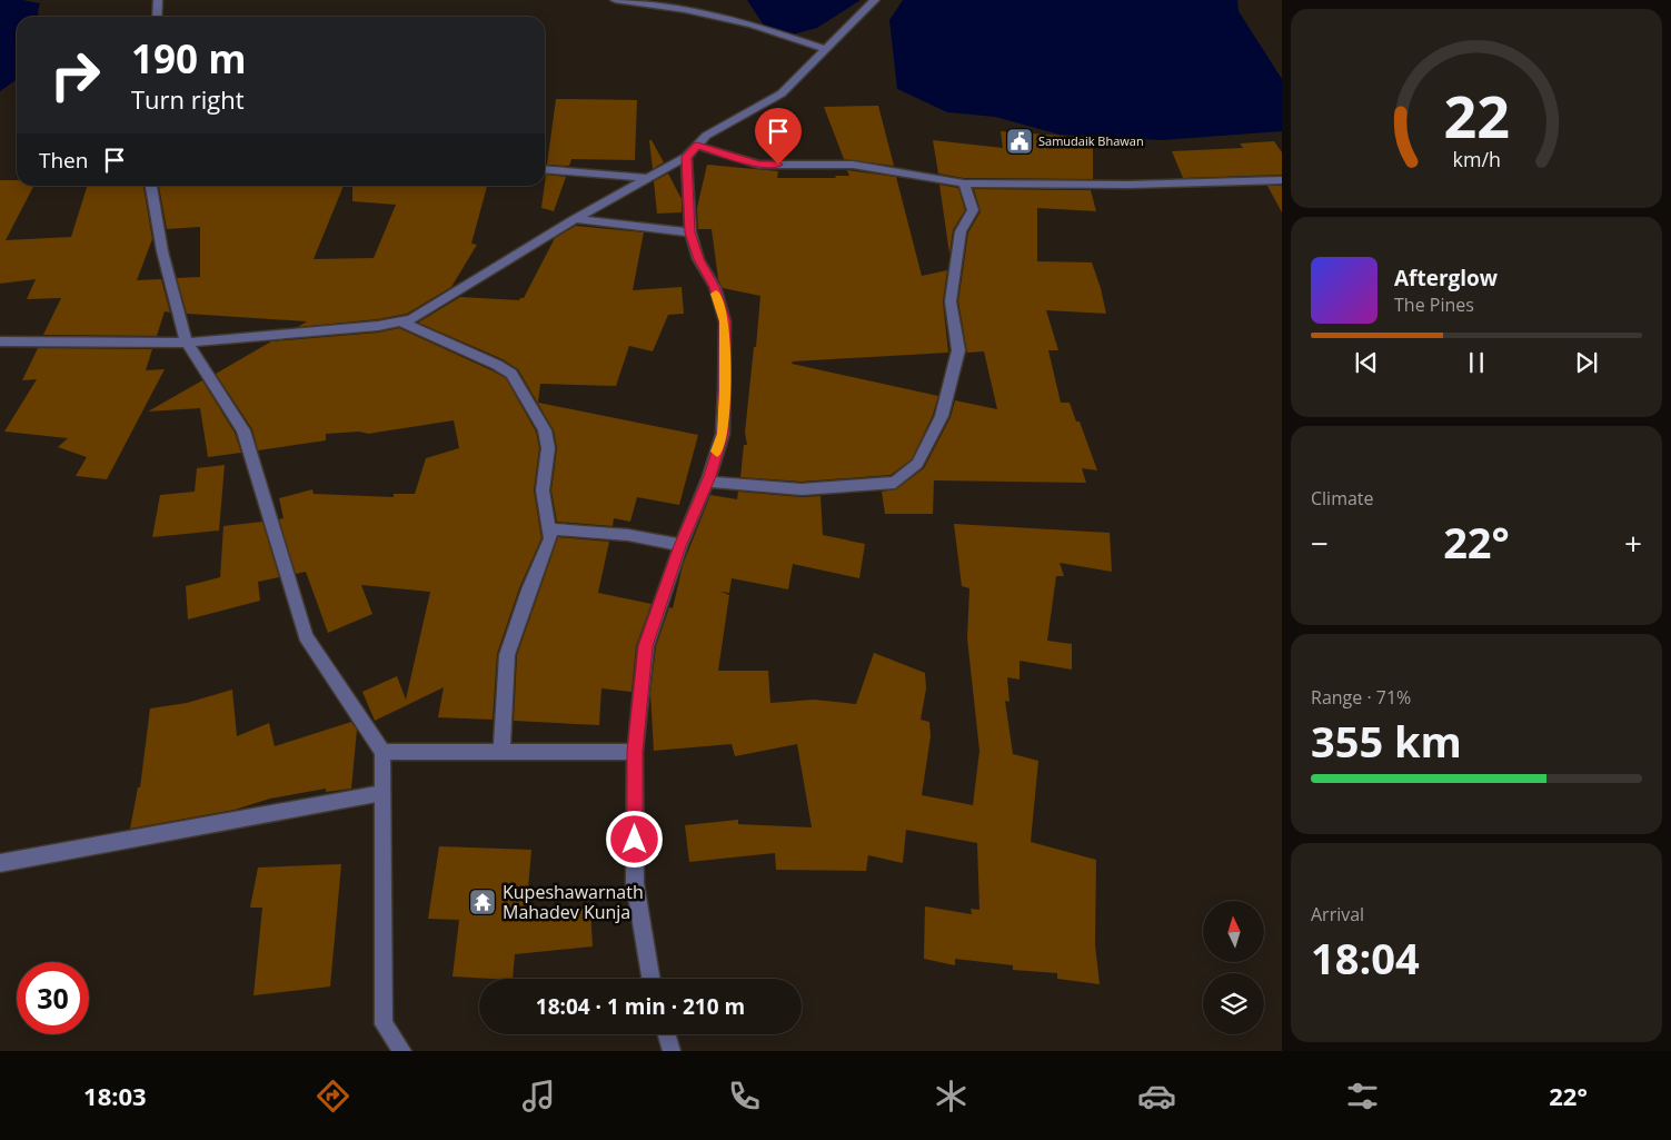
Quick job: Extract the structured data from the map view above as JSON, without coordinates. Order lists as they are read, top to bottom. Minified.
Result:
{"places":{"public building":["Samudaik Bhawan"],"temple":["Kupeshawarnath Mahadev Kunja"]},"north":"top","page":{"turn":["190 m","Turn right"],"then":"Then","song":["Afterglow","The Pines"],"tile":["Climate",["Range · 71%","355 km"],["Arrival","18:04"]],"heat":["−","22°","+"],"limit":"30","trip":"18:04 · 1 min · 210 m","tabs":["18:03","22°"],"gauge":["22","km/h"]}}
